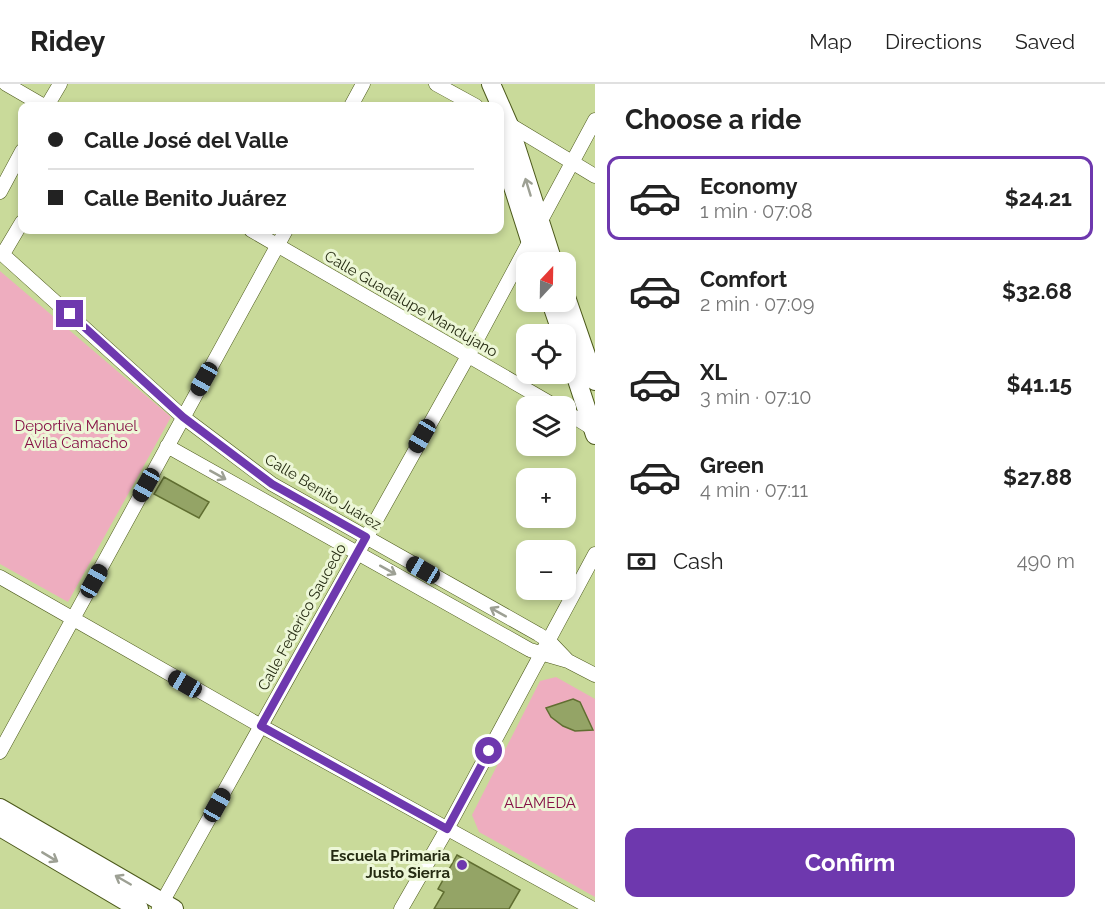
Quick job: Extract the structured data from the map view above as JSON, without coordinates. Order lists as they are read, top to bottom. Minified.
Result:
{"streets":{"street":["Calle Guadalupe Mandujano","Calle Benito Juárez","Calle Federico Saucedo"]},"crossings":[["Calle Guadalupe Mandujano","Calle Federico Saucedo"],["Calle Benito Juárez","Calle Federico Saucedo"]],"parks":["Deportiva Manuel Avila Camacho","ALAMEDA"],"places":["Escuela Primaria Justo Sierra"],"north":"top","page":{"header":"Ridey","nav":["Map","Directions","Saved"],"heading":"Choose a ride","banner":["Calle José del Valle","Calle Benito Juárez"],"list":[{"name":"Economy","note":"1 min · 07:08","value":"$24.21"},{"name":"Comfort","note":"2 min · 07:09","value":"$32.68"},{"name":"XL","note":"3 min · 07:10","value":"$41.15"},{"name":"Green","note":"4 min · 07:11","value":"$27.88"}],"map_buttons":["+","−"],"pay":["Cash","490 m"],"buttons":"Confirm"}}
